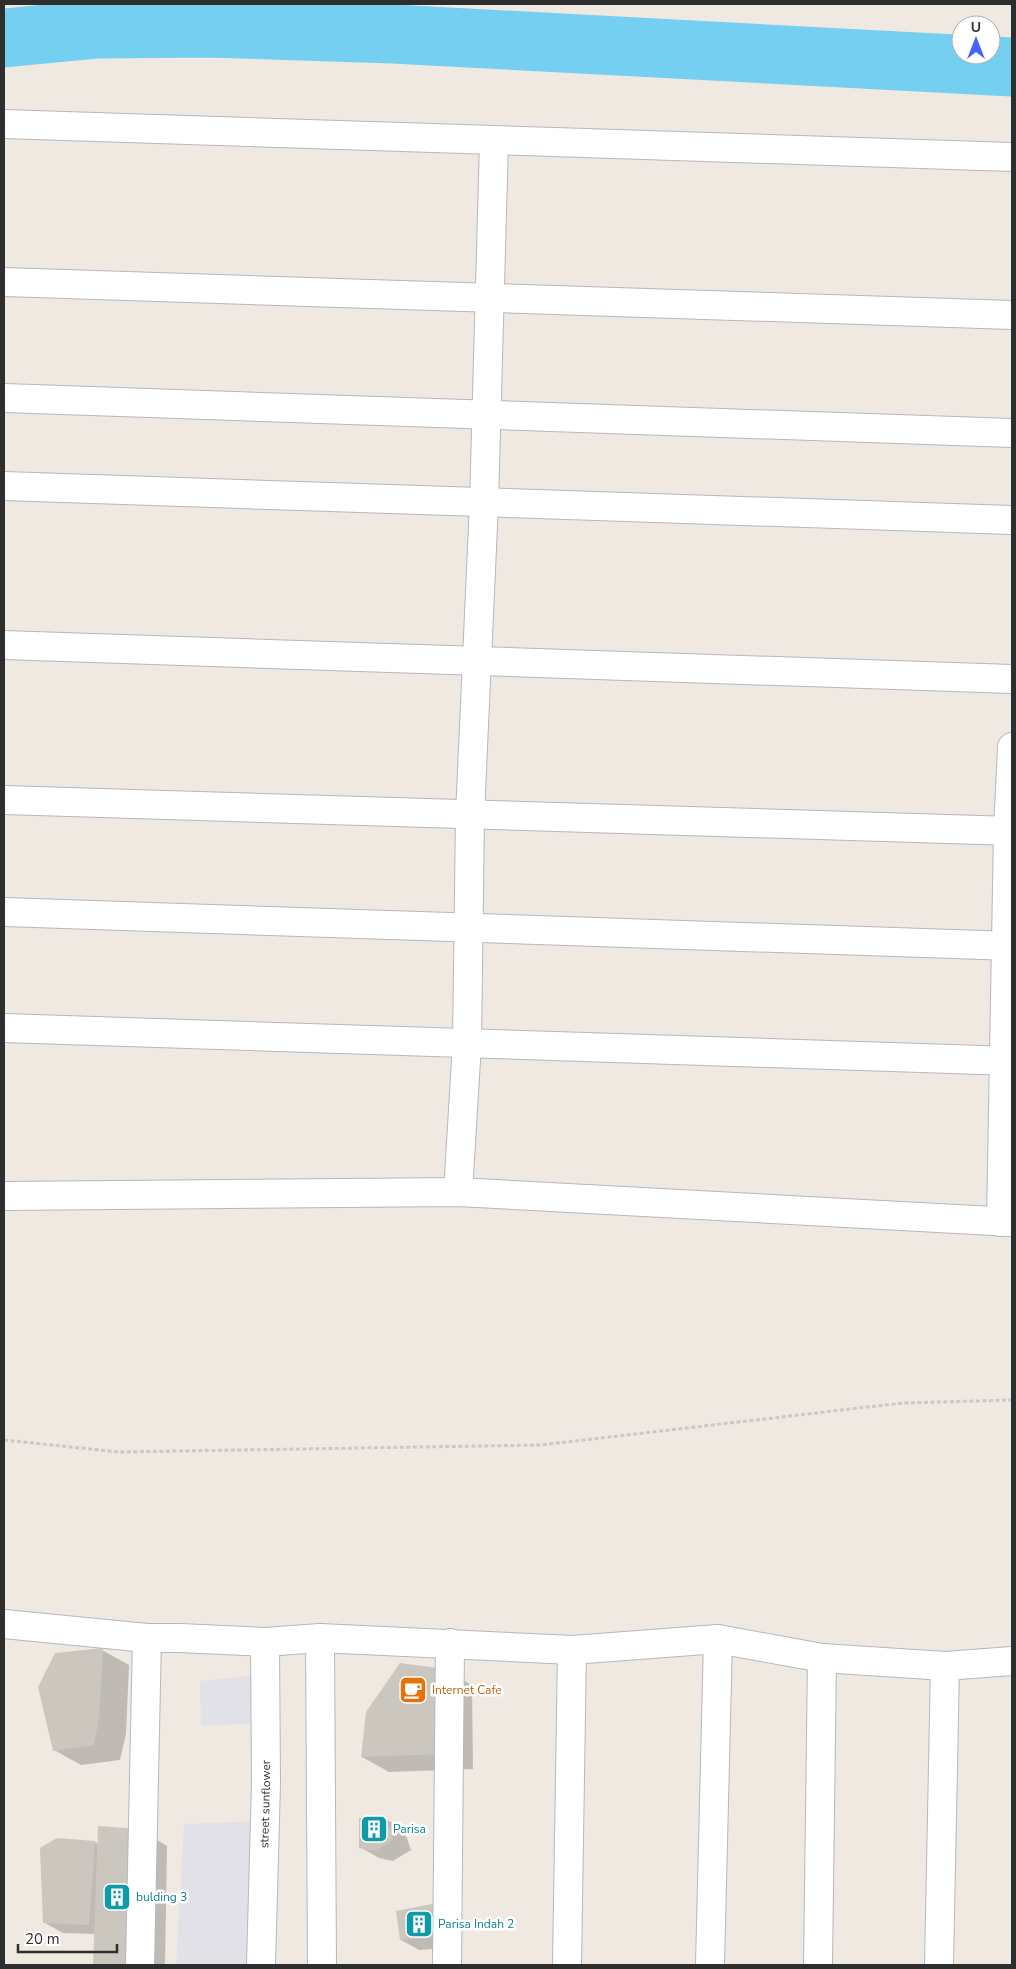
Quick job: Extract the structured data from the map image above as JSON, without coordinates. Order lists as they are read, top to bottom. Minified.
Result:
{"streets":{"street":["street sunflower"]},"places":{"cafe":["Internet Cafe"],"building":["Parisa","bulding 3","Parisa Indah 2"]},"scale_bar":"20 m","north":"top"}
